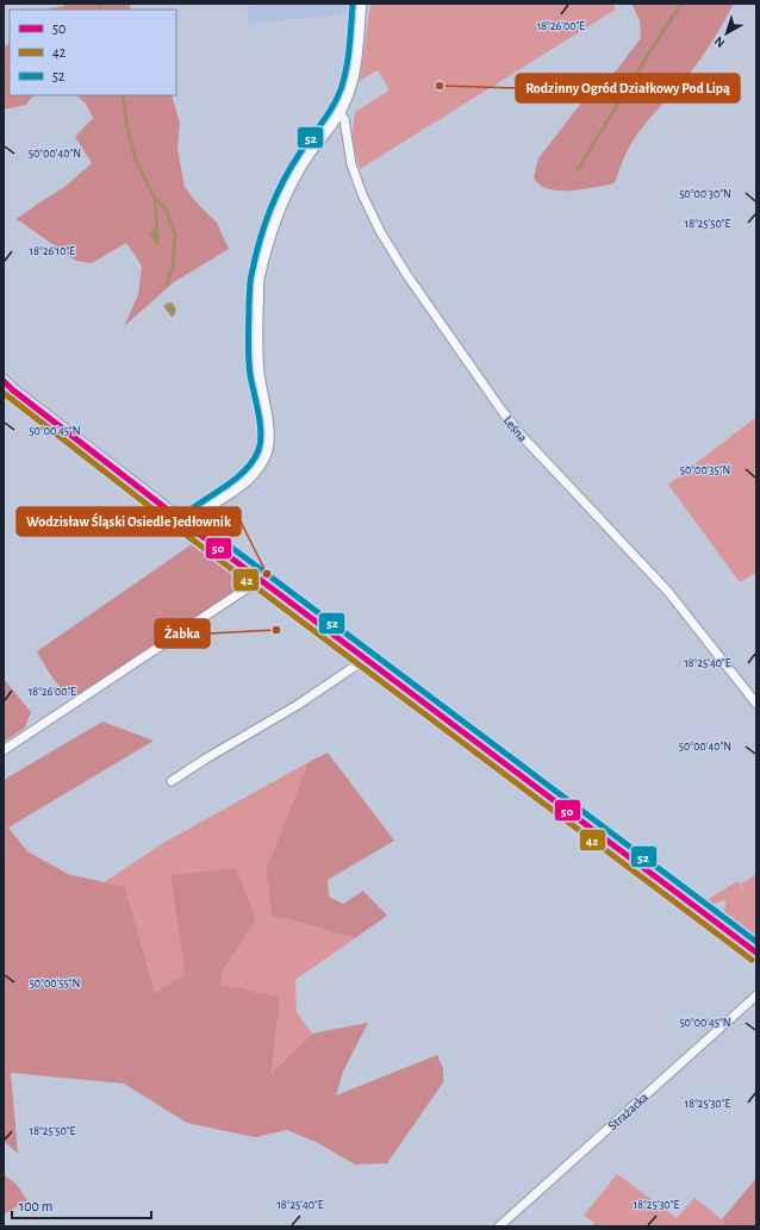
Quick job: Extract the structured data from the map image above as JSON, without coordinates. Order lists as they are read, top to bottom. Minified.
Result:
{"streets":{"street":["Leśna","Strażacka"]},"places":["Rodzinny Ogród Działkowy Pod Lipą","Wodzisław Śląski Osiedle Jedłownik","Żabka"],"lines":["transit line 52","transit line 50","transit line 42"],"legend":["50","42","52"],"scale_bar":"100 m","north":"bottom left","coordinates":["18°26'00\"E","50°00'40\"N","50°00'30\"N","18°25'50\"E","18°26'10\"E","50°00'45\"N","50°00'35\"N","18°25'40\"E","50°00'55\"N","18°25'30\"E"]}
